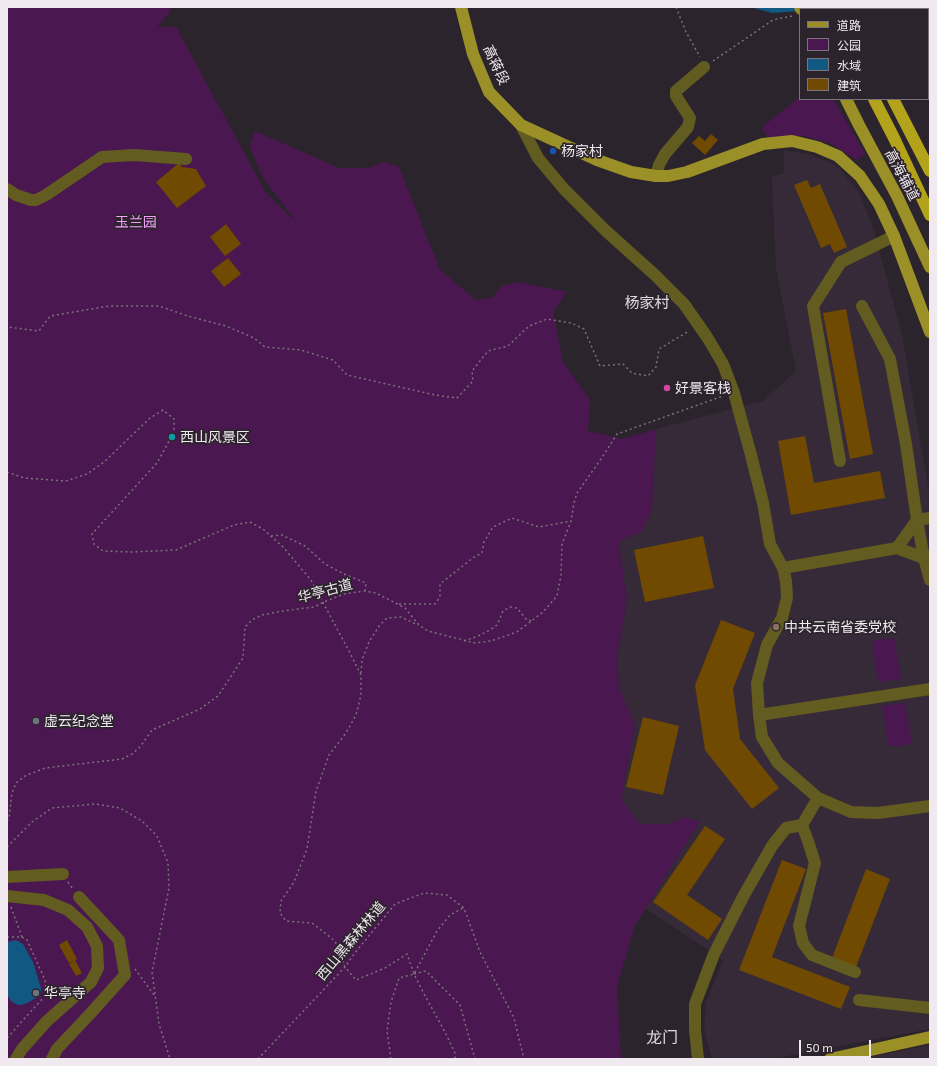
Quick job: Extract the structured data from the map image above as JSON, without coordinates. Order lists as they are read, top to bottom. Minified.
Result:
{"streets":{"main road":["高蒋段","高海辅道"],"path":["华亭古道","西山黑森林林道"]},"districts":["杨家村","龙门"],"parks":["玉兰园"],"places":["杨家村","好景客栈","西山风景区","中共云南省委党校","虚云纪念堂","华亭寺"],"legend":["道路","公园","水域","建筑"],"scale_bar":"50 m"}
